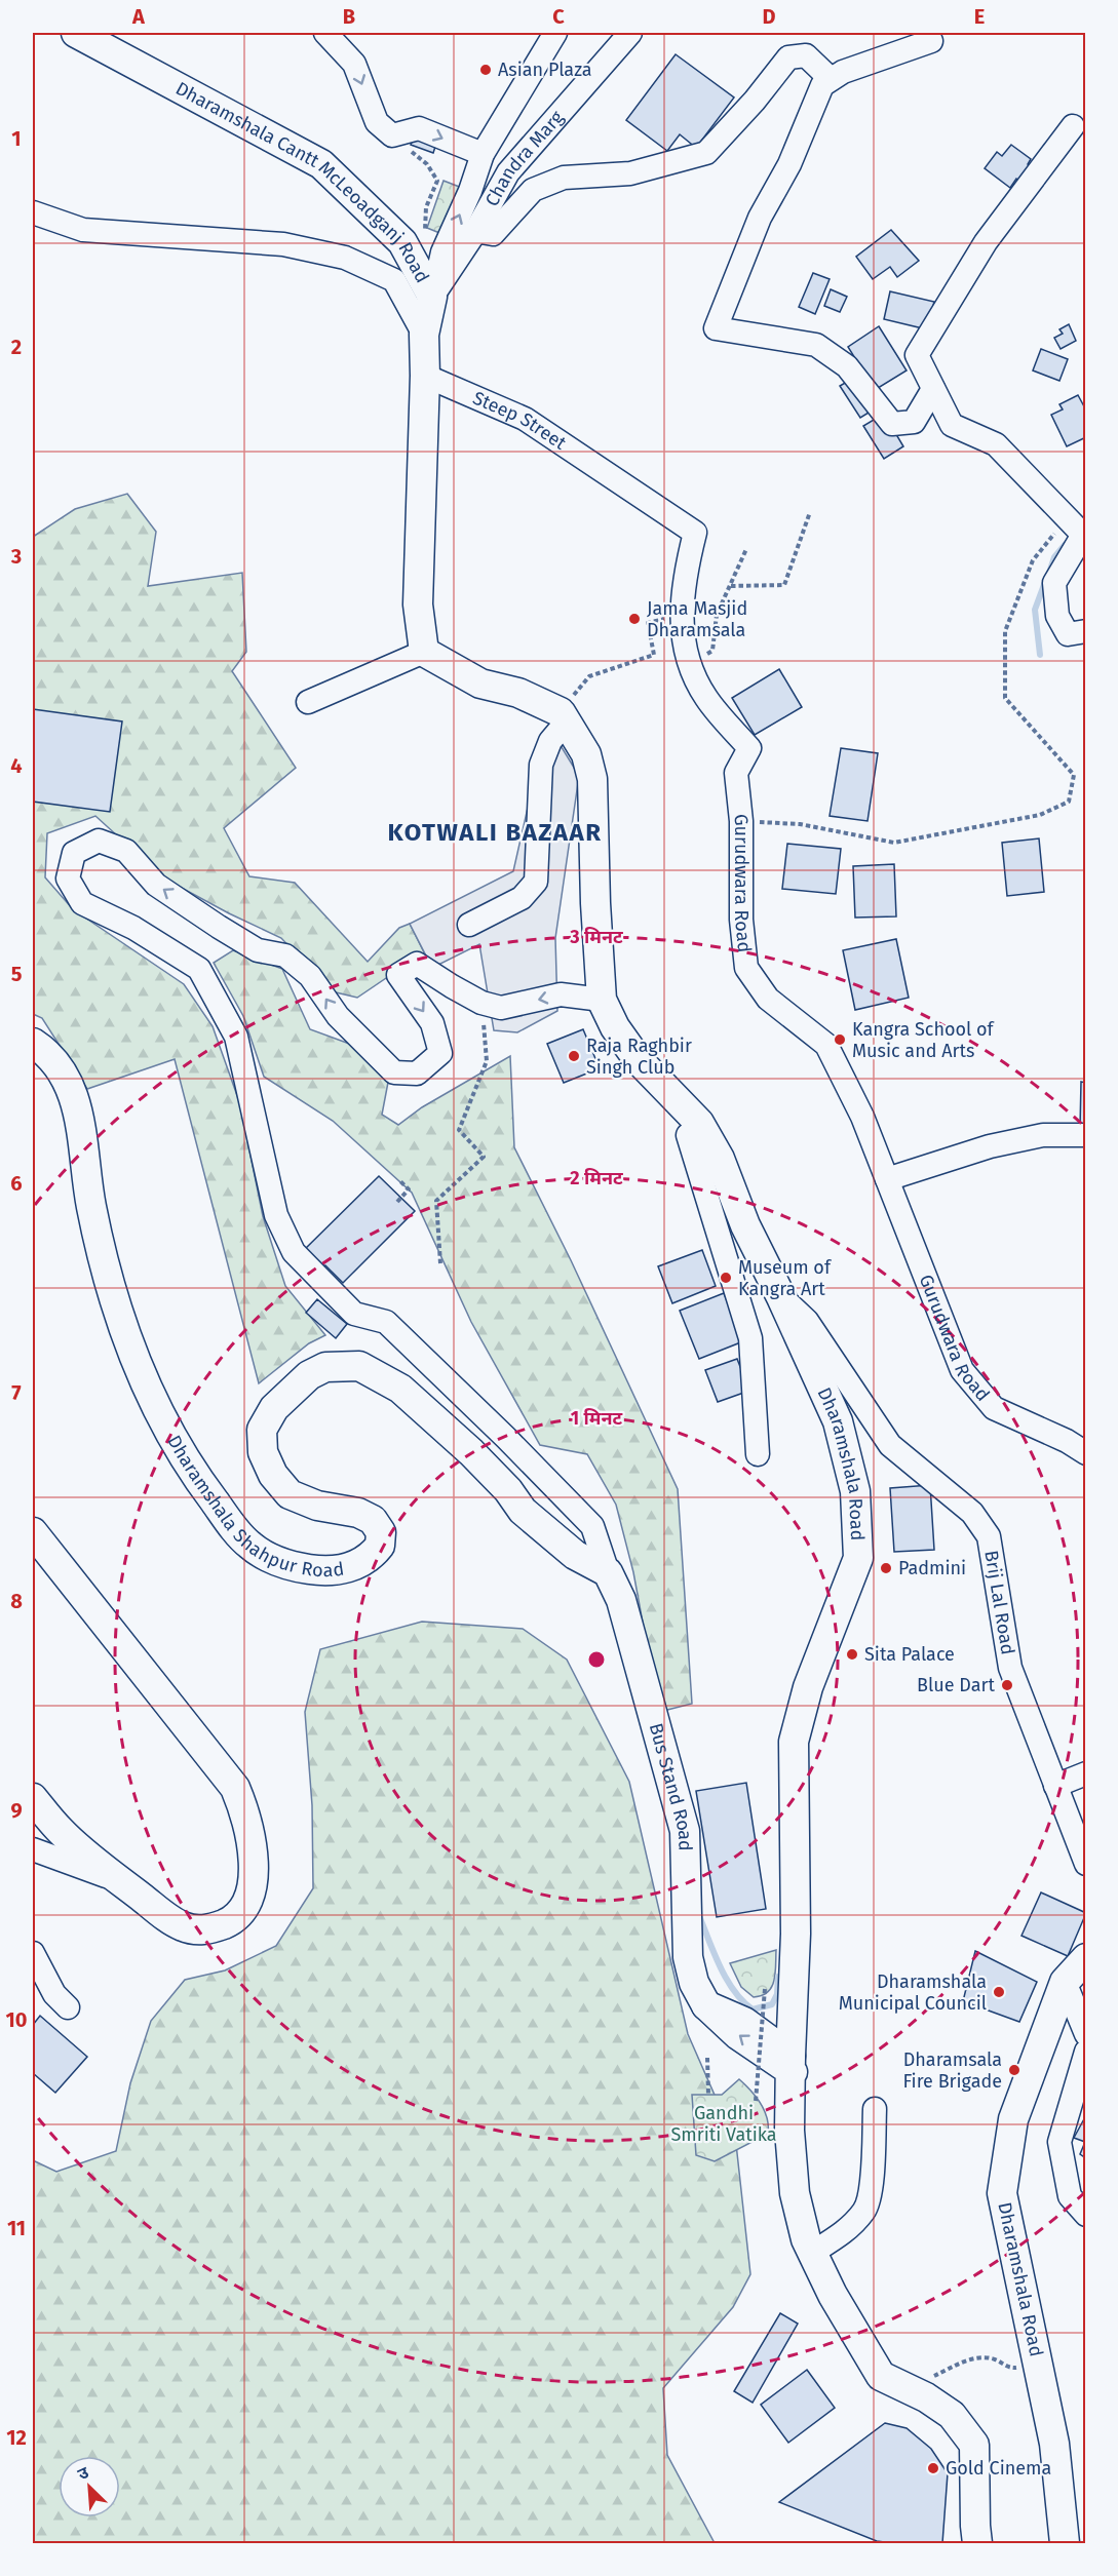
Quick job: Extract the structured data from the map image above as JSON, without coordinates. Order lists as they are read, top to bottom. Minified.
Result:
{"streets":{"main road":["Dharamshala Cantt McLeoadganj Road","Dharamshala Road","Dharamshala Shahpur Road","Bus Stand Road"],"street":["Chandra Marg","Steep Street","Gurudwara Road","Brij Lal Road"]},"crossings":[["Chandra Marg","Dharamshala Cantt McLeoadganj Road"],["Dharamshala Cantt McLeoadganj Road","Steep Street"],["Steep Street","Gurudwara Road"],["Dharamshala Road","Brij Lal Road"],["Dharamshala Road","Bus Stand Road"],["Dharamshala Shahpur Road","Bus Stand Road"]],"districts":["KOTWALI BAZAAR"],"parks":["Gandhi Smriti Vatika"],"places":["Asian Plaza","Jama Masjid Dharamsala","Kangra School of Music and Arts","Raja Raghbir Singh Club","Museum of Kangra Art","Padmini","Sita Palace","Blue Dart","Dharamshala Municipal Council","Dharamsala Fire Brigade","Gold Cinema"],"north":"top left","grid":{"columns":["A","B","C","D","E"],"rows":["1","2","3","4","5","6","7","8","9","10","11","12"]},"rings":["3 मिनट","2 मिनट","1 मिनट"]}
